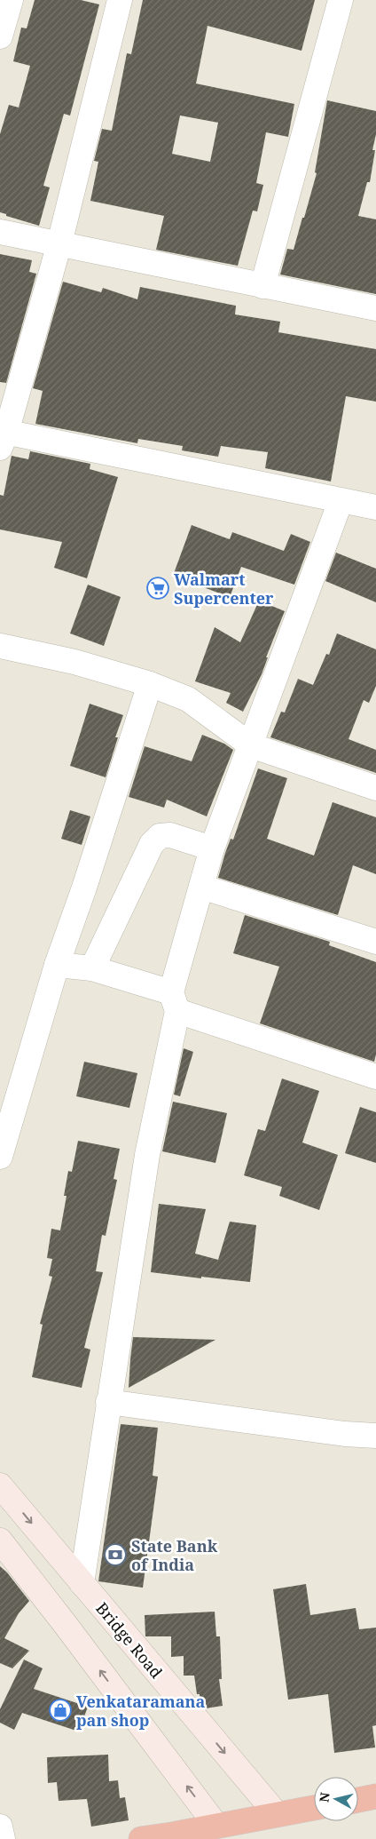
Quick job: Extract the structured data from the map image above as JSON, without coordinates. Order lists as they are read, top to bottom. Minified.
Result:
{"streets":{"street":["Bridge Road"]},"places":{"supermarket":["Walmart Supercenter"],"bank":["State Bank of India"],"shop":["Venkataramana pan shop"]},"north":"left"}
